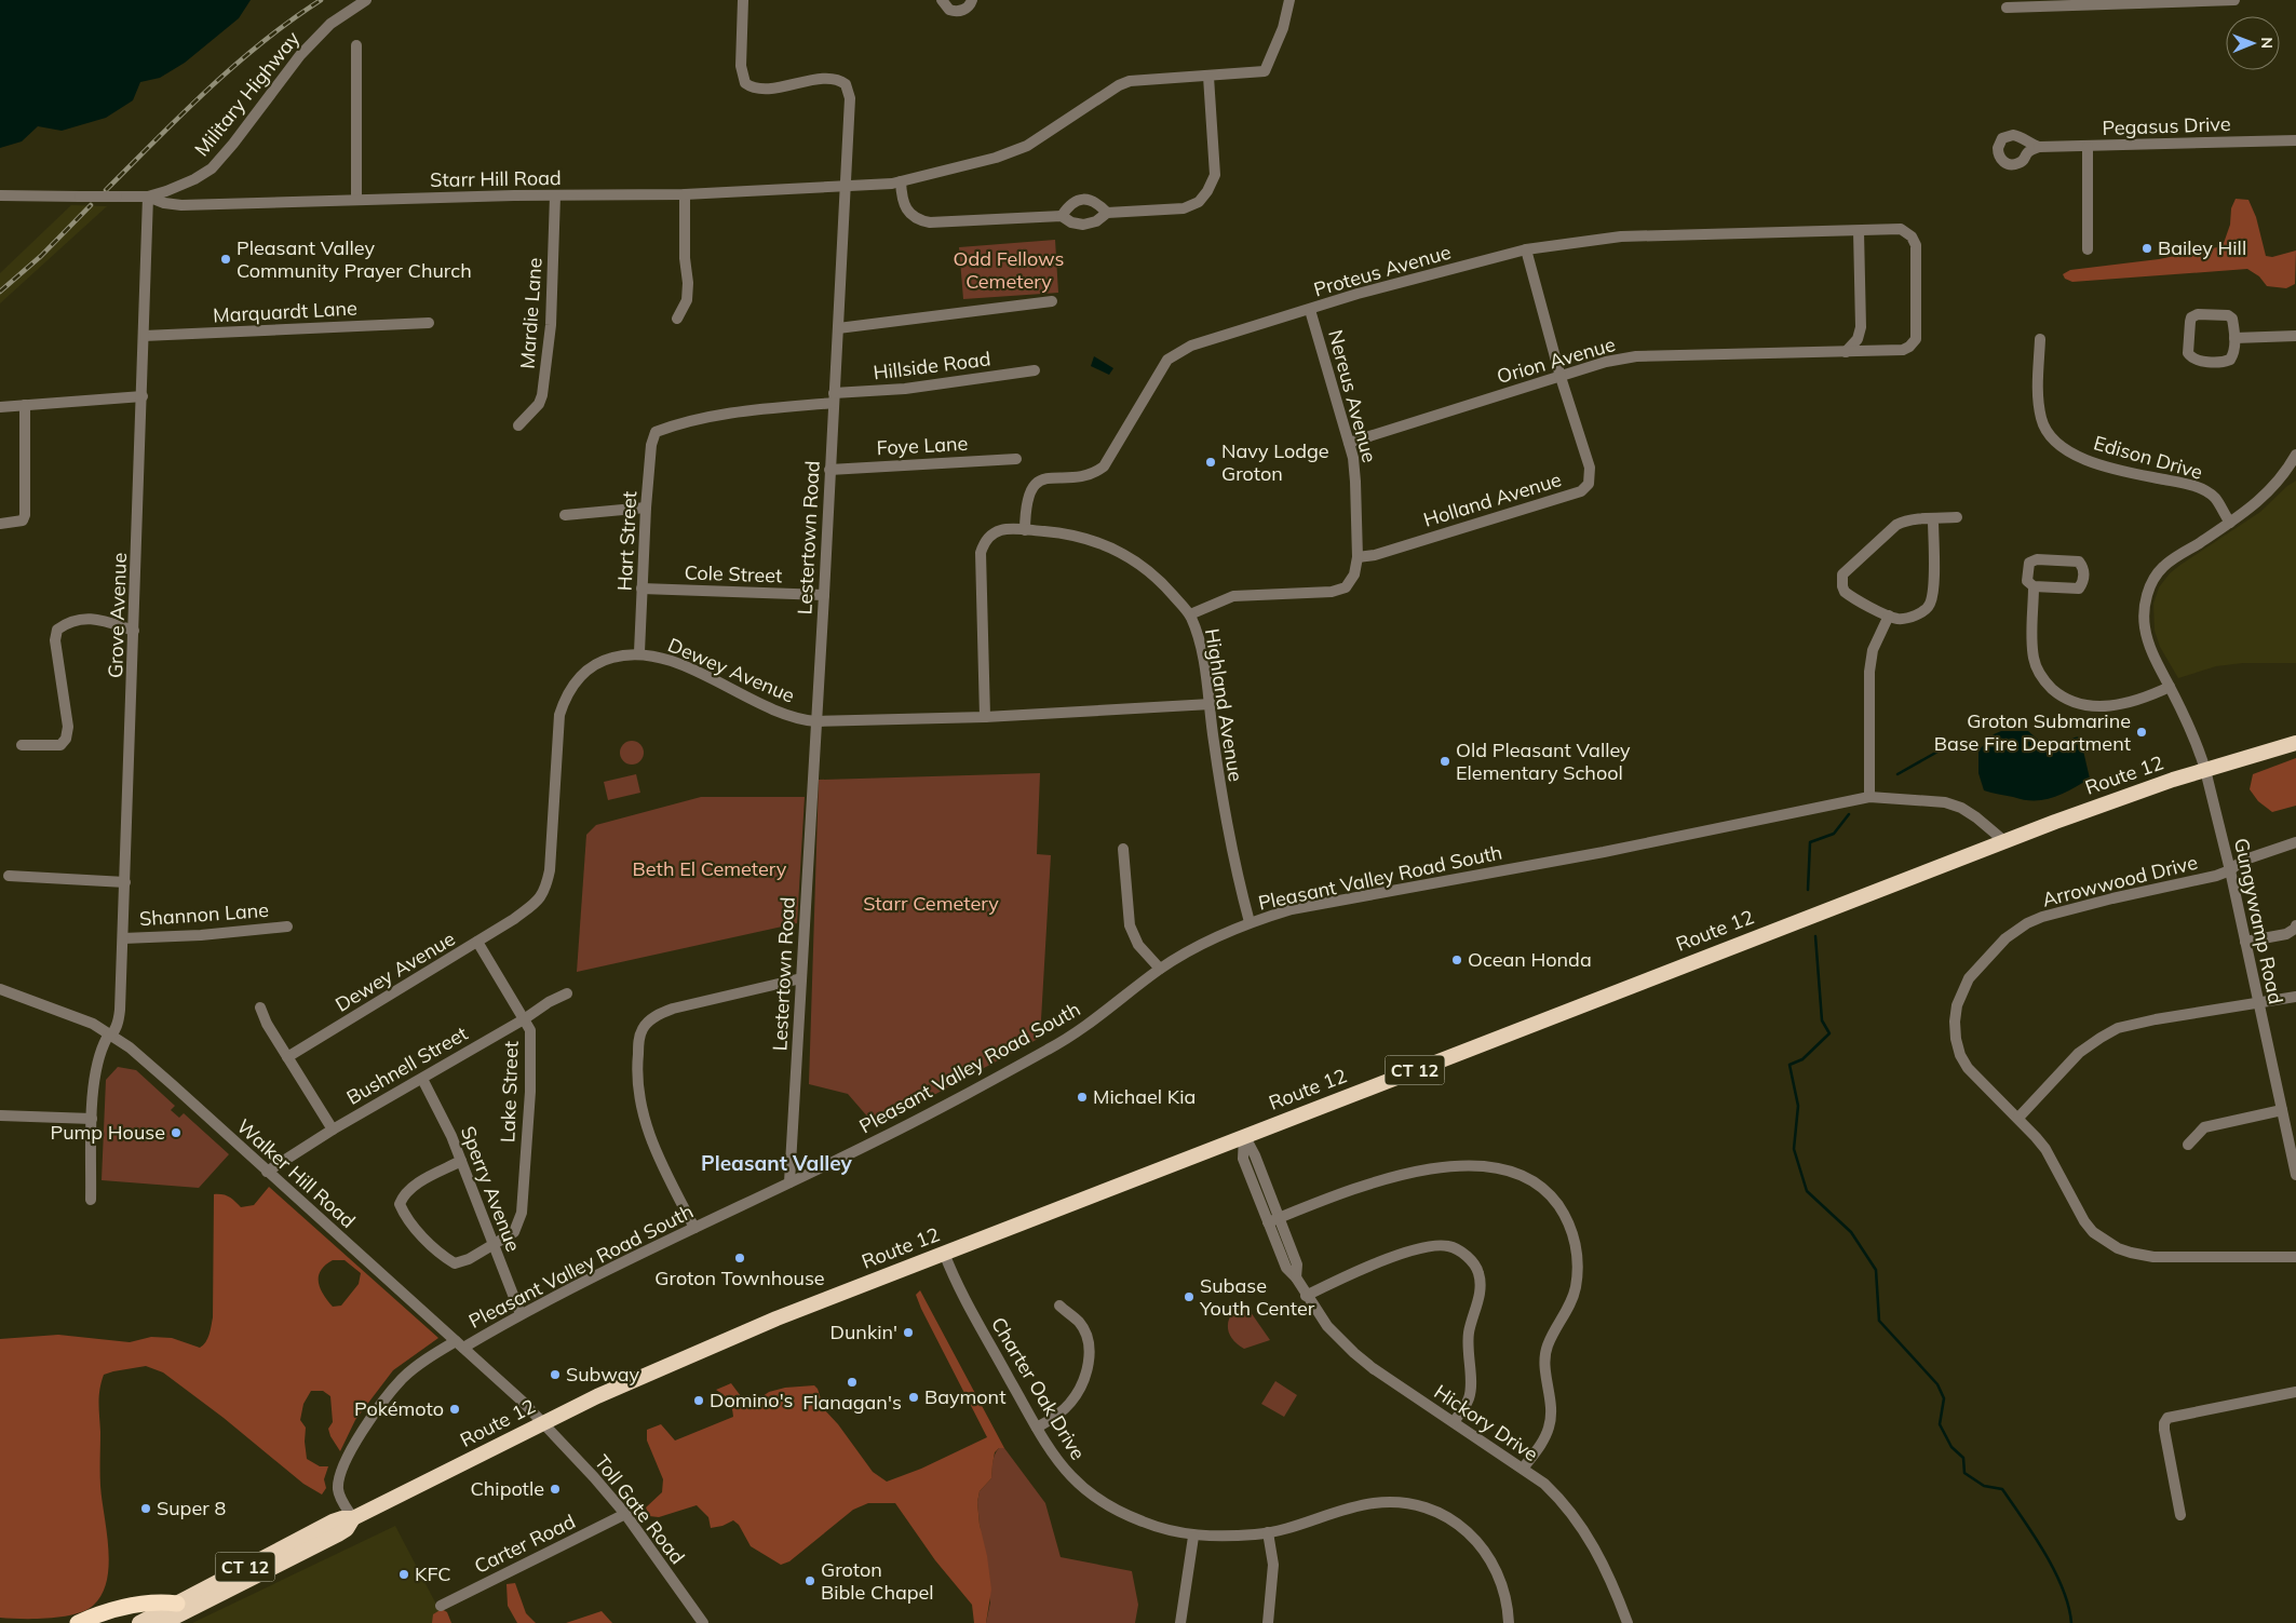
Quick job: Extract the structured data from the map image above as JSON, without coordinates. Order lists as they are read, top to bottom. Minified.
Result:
{"streets":{"highway":["Route 12","CT 12"],"street":["Military Highway","Pegasus Drive","Starr Hill Road","Proteus Avenue","Marquardt Lane","Mardie Lane","Orion Avenue","Hillside Road","Nereus Avenue","Foye Lane","Edison Drive","Holland Avenue","Lestertown Road","Hart Street","Cole Street","Grove Avenue","Dewey Avenue","Highland Avenue","Pleasant Valley Road South","Arrowwood Drive","Shannon Lane","Gungywamp Road","Bushnell Street","Lake Street","Walker Hill Road","Sperry Avenue","Charter Oak Drive","Hickory Drive","Toll Gate Road","Carter Road"]},"crossings":[["Military Highway","Starr Hill Road"],["Military Highway","Grove Avenue"],["Starr Hill Road","Mardie Lane"],["Starr Hill Road","Lestertown Road"],["Starr Hill Road","Grove Avenue"],["Proteus Avenue","Orion Avenue"],["Proteus Avenue","Nereus Avenue"],["Proteus Avenue","Holland Avenue"],["Proteus Avenue","Highland Avenue"],["Marquardt Lane","Grove Avenue"],["Orion Avenue","Nereus Avenue"],["Orion Avenue","Holland Avenue"],["Hillside Road","Lestertown Road"],["Hillside Road","Hart Street"],["Nereus Avenue","Holland Avenue"],["Nereus Avenue","Highland Avenue"],["Foye Lane","Lestertown Road"],["Edison Drive","Gungywamp Road"],["Lestertown Road","Cole Street"],["Lestertown Road","Dewey Avenue"],["Lestertown Road","Pleasant Valley Road South"],["Hart Street","Cole Street"],["Hart Street","Dewey Avenue"],["Grove Avenue","Shannon Lane"],["Grove Avenue","Walker Hill Road"],["Dewey Avenue","Highland Avenue"],["Dewey Avenue","Lake Street"],["Highland Avenue","Pleasant Valley Road South"],["Route 12","Pleasant Valley Road South"],["Route 12","Gungywamp Road"],["Route 12","Walker Hill Road"],["Route 12","Charter Oak Drive"],["Route 12","Hickory Drive"],["Route 12","Toll Gate Road"],["Pleasant Valley Road South","Walker Hill Road"],["Pleasant Valley Road South","Sperry Avenue"],["Arrowwood Drive","Gungywamp Road"],["Bushnell Street","Lake Street"],["Bushnell Street","Walker Hill Road"],["Bushnell Street","Sperry Avenue"],["Lake Street","Sperry Avenue"],["Walker Hill Road","Toll Gate Road"],["Toll Gate Road","Carter Road"]],"districts":["Pleasant Valley"],"parks":["Odd Fellows Cemetery","Beth El Cemetery","Starr Cemetery"],"places":["Bailey Hill","Pleasant Valley Community Prayer Church","Navy Lodge Groton","Groton Submarine Base Fire Department","Old Pleasant Valley Elementary School","Ocean Honda","Michael Kia","Pump House","Groton Townhouse","Subase Youth Center","Dunkin'","Subway","Flanagan's","Baymont","Domino's","Pokémoto","Chipotle","Super 8","KFC","Groton Bible Chapel"],"north":"right"}
